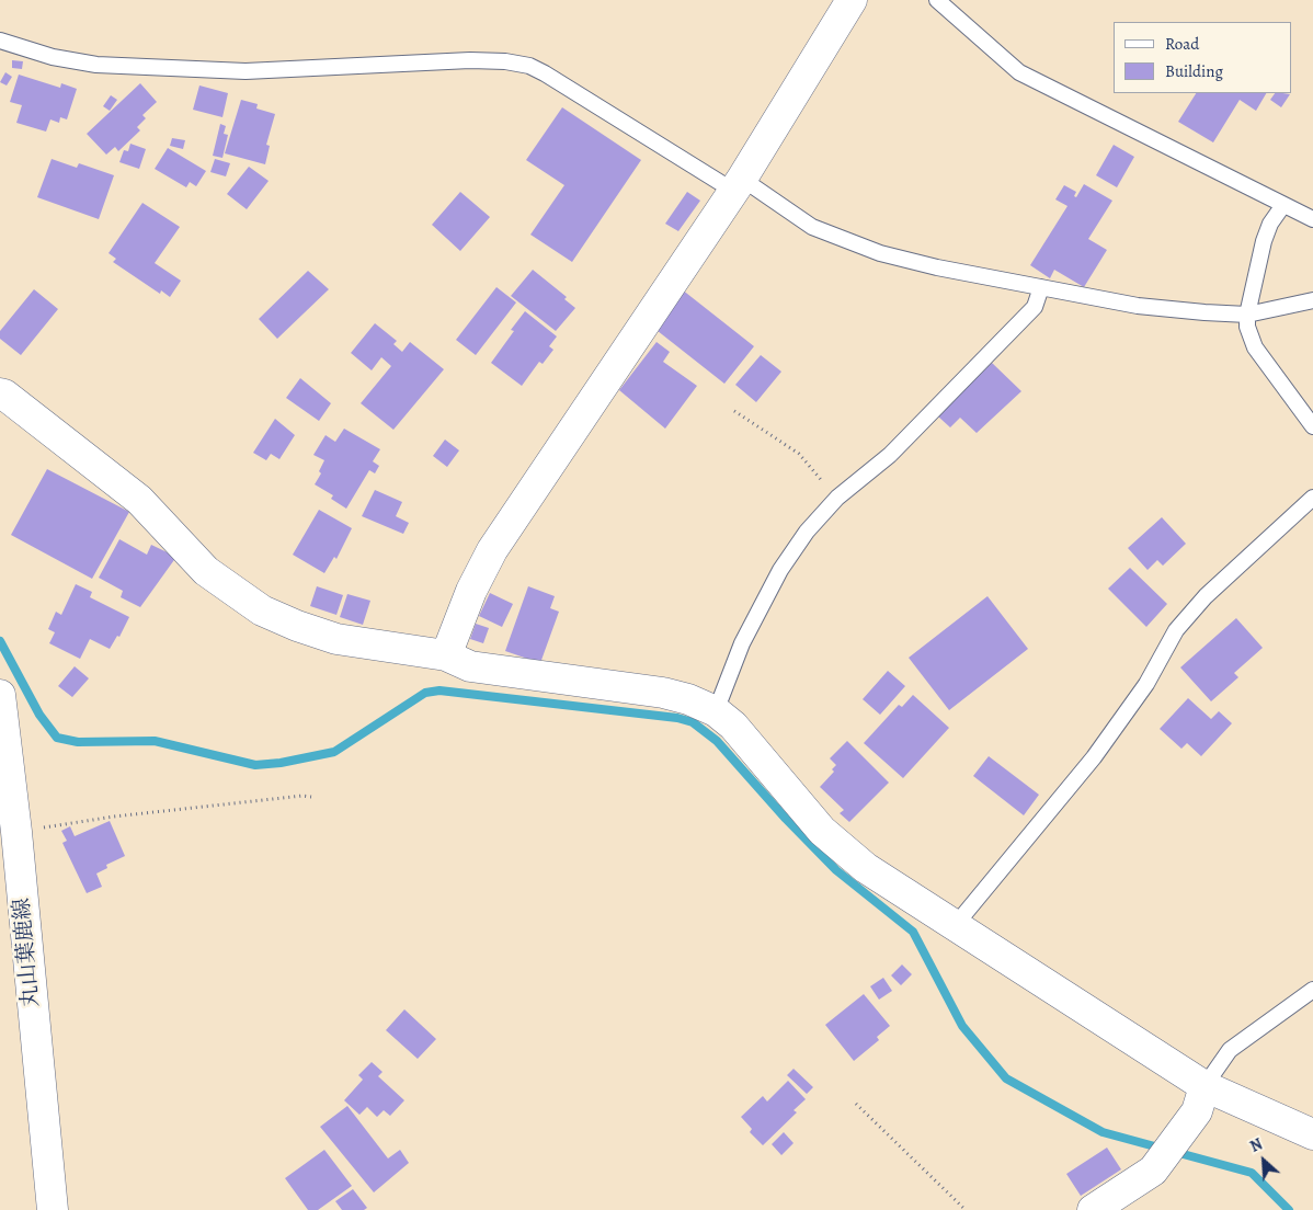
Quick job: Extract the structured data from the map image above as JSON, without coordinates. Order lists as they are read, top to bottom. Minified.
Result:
{"streets":{"street":["丸山葉鹿線"]},"legend":["Road","Building"],"north":"top left"}
